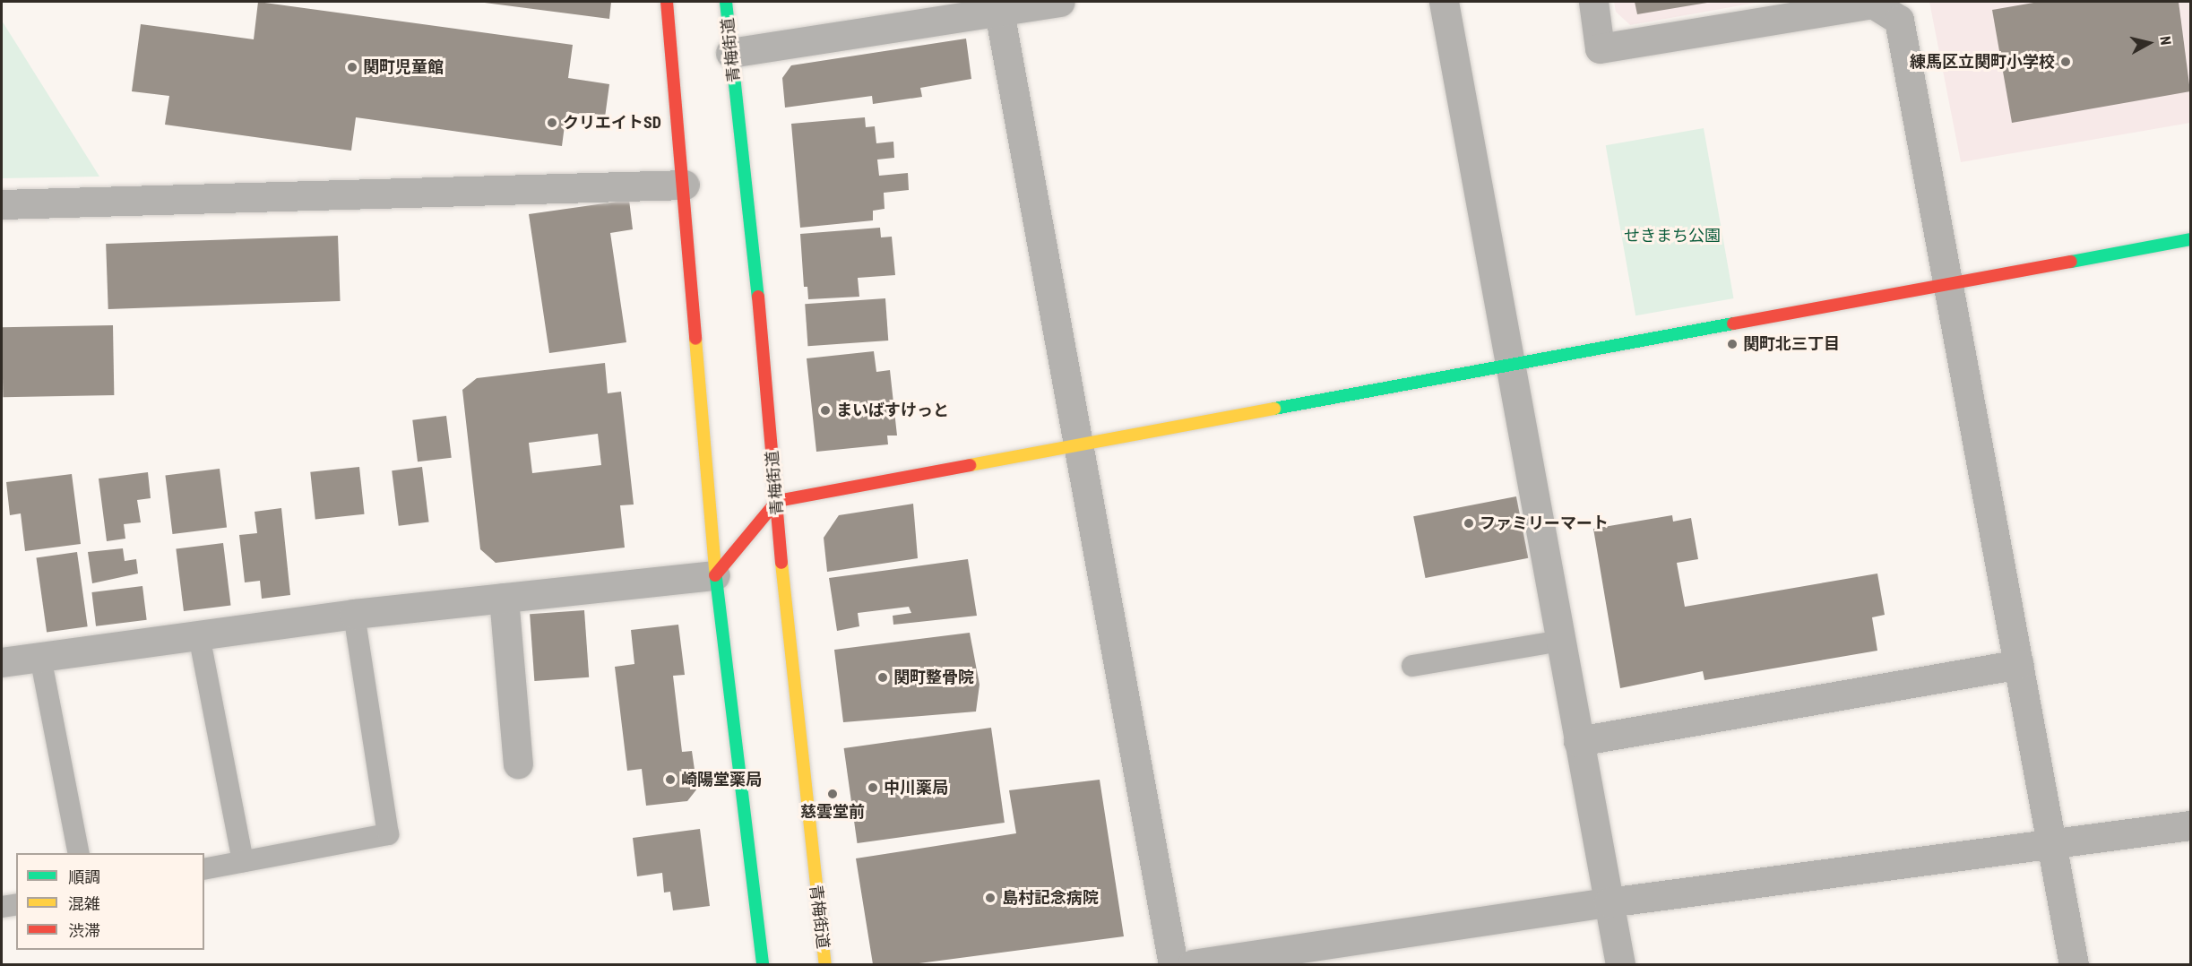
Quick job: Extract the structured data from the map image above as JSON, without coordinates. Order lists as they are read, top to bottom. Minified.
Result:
{"streets":{"main road":["青梅街道"]},"parks":["せきまち公園"],"places":["練馬区立関町小学校","関町児童館","クリエイトSD","関町北三丁目","まいばすけっと","ファミリーマート","関町整骨院","崎陽堂薬局","中川薬局","慈雲堂前","島村記念病院"],"legend":["順調","混雑","渋滞"],"north":"right"}
